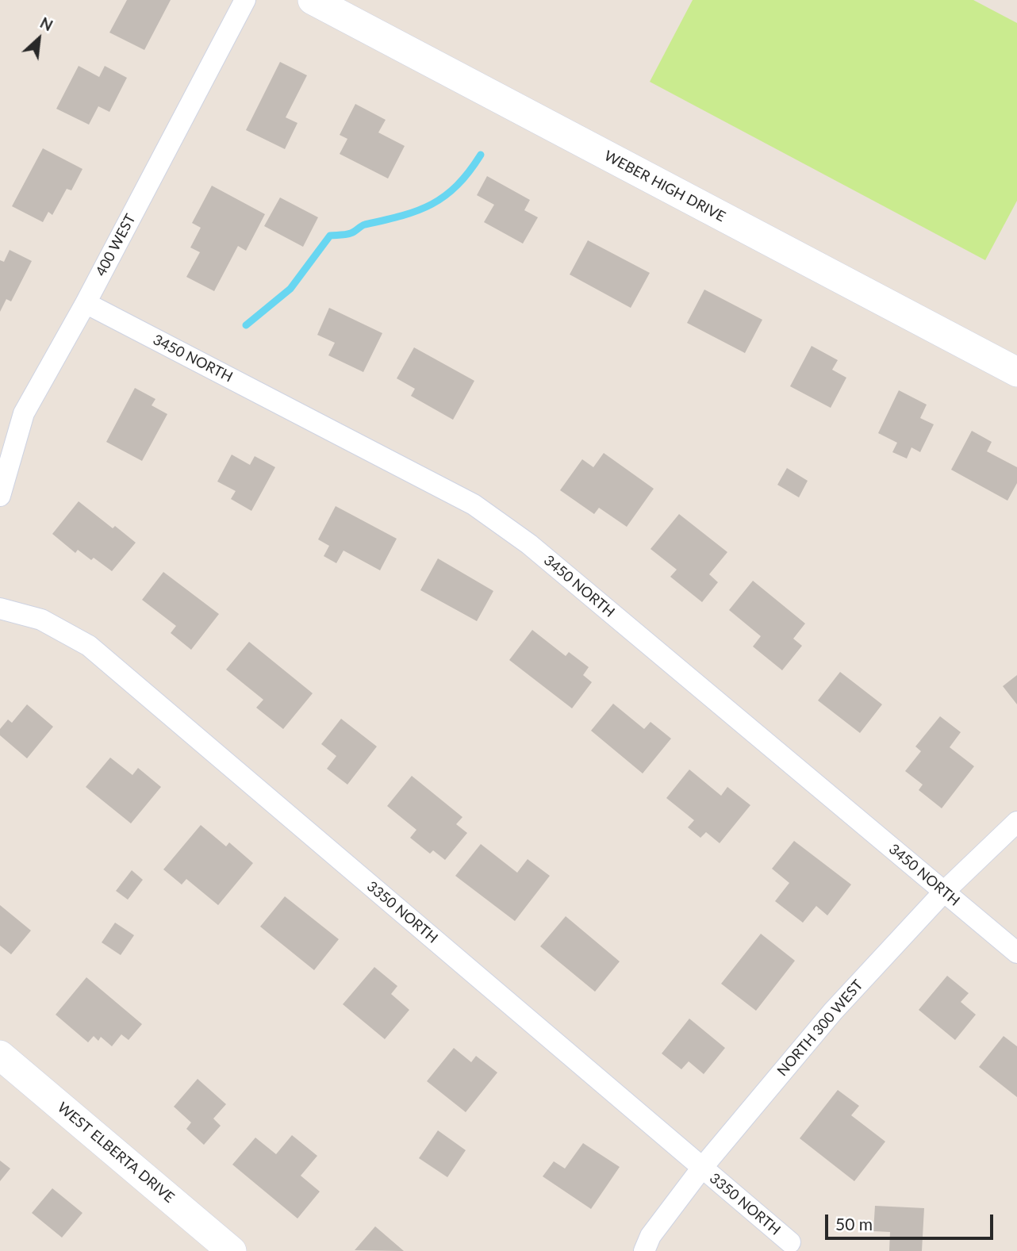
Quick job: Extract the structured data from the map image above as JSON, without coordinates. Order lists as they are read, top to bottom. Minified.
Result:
{"streets":{"street":["WEBER HIGH DRIVE","400 WEST","3450 NORTH","3350 NORTH","NORTH 300 WEST","WEST ELBERTA DRIVE"]},"crossings":[["400 WEST","3450 NORTH"],["3450 NORTH","NORTH 300 WEST"],["3350 NORTH","NORTH 300 WEST"]],"scale_bar":"50 m","north":"top right"}
